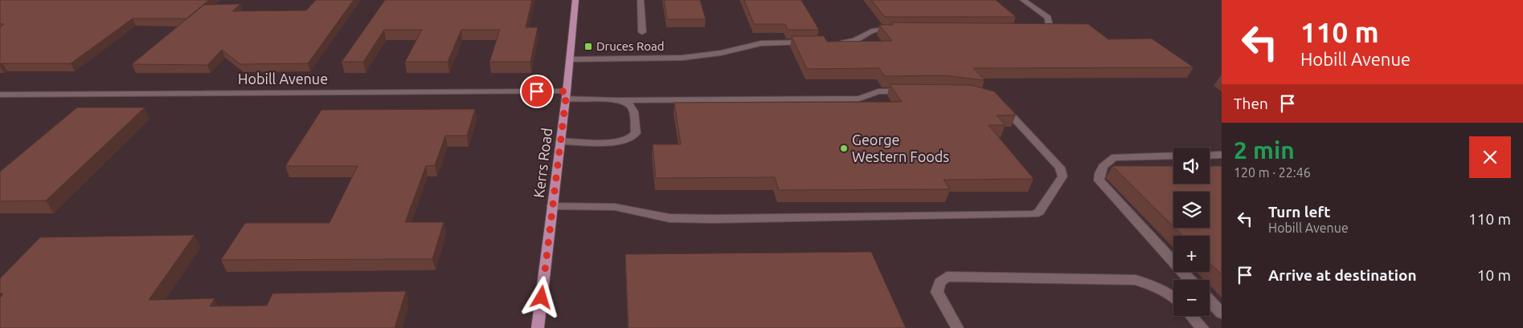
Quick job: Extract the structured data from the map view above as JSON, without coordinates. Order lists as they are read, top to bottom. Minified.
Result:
{"streets":{"main road":["Kerrs Road"],"street":["Hobill Avenue"]},"crossings":[["Hobill Avenue","Kerrs Road"]],"places":{"transit":["Druces Road"],"other":["George Western Foods"]},"page":{"turn":["110 m","Hobill Avenue"],"then":"Then","heading":["2 min","120 m · 22:46"],"map_buttons":["+","−"],"list":[{"name":"Turn left","note":"Hobill Avenue","value":"110 m"},{"name":"Arrive at destination","value":"10 m"}]}}
